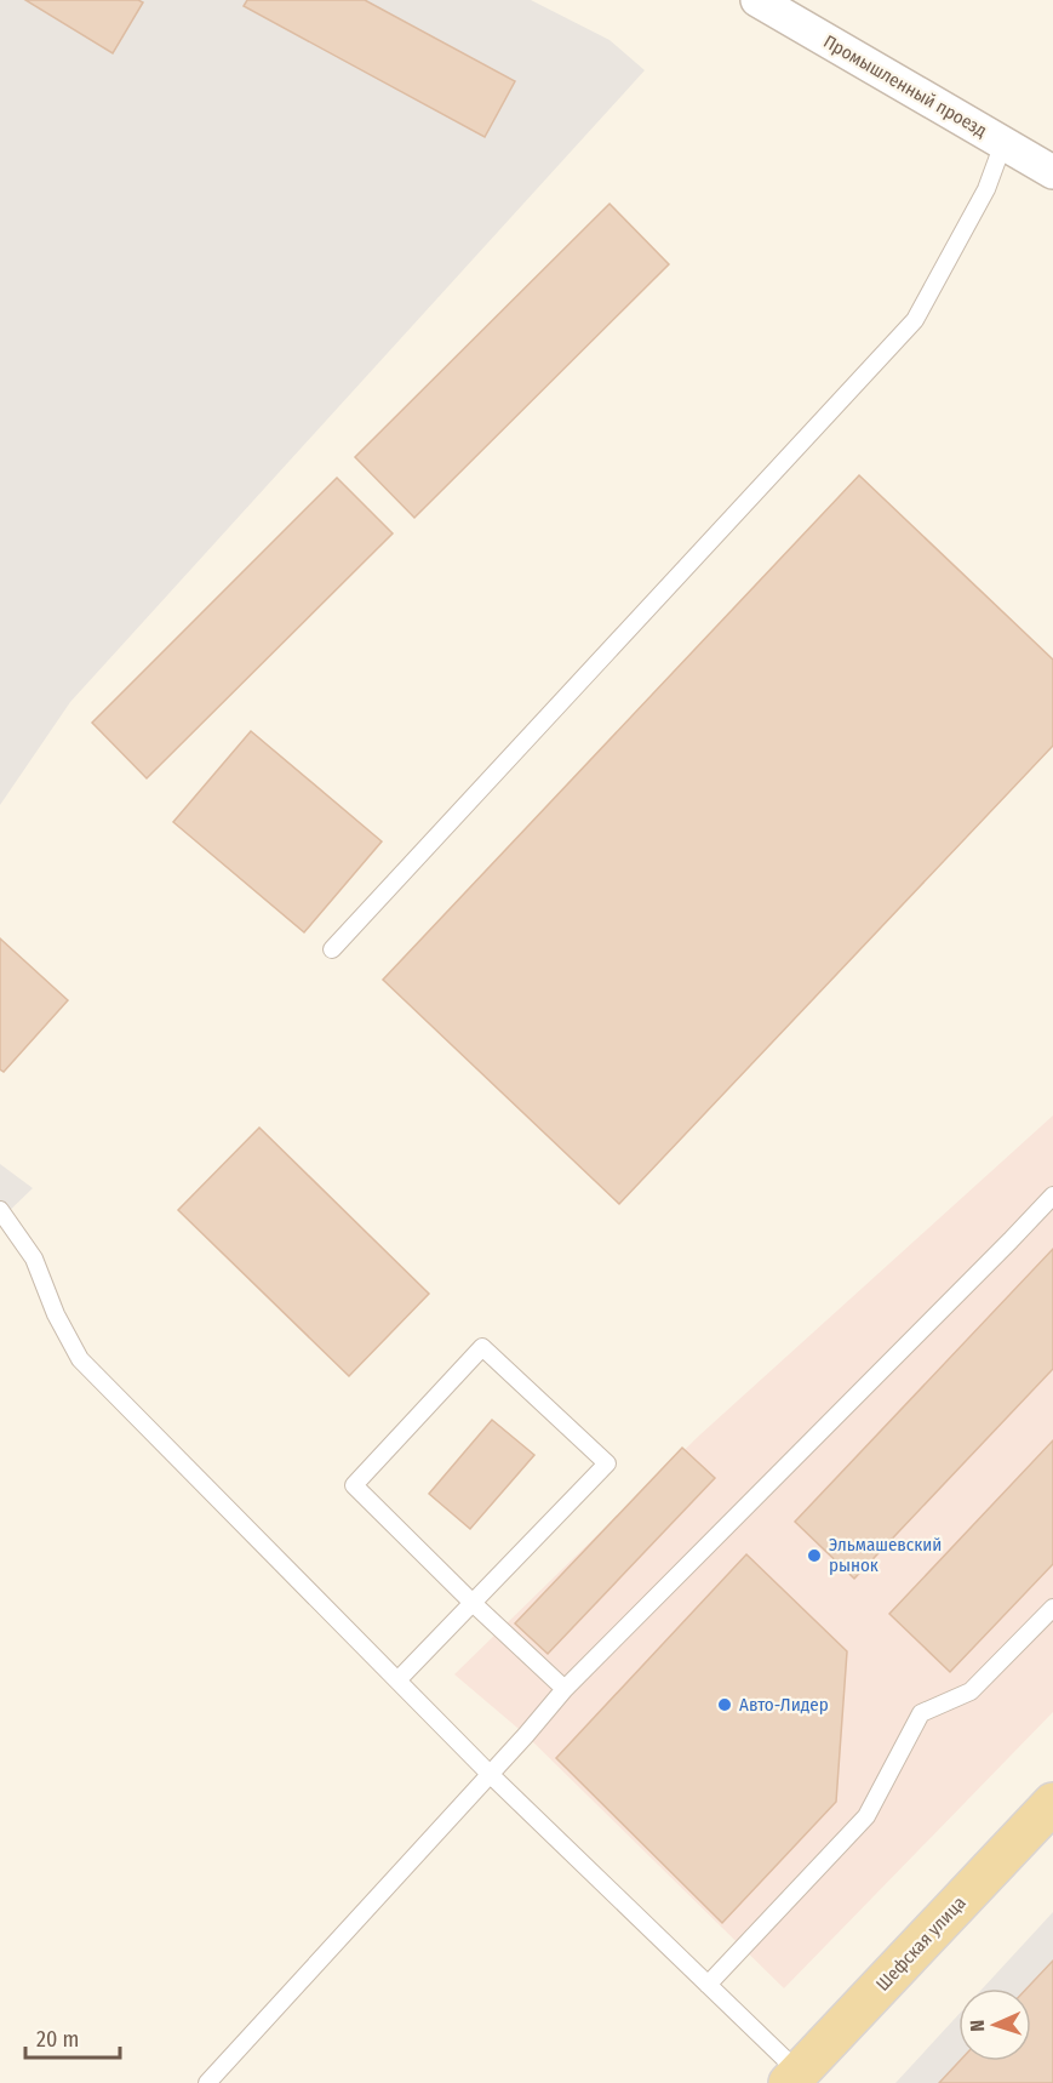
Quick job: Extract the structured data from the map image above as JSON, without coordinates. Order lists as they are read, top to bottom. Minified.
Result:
{"streets":{"main road":["Шефская улица"],"street":["Промышленный проезд"]},"places":["Эльмашевский рынок","Авто-Лидер"],"scale_bar":"20 m","north":"left"}
